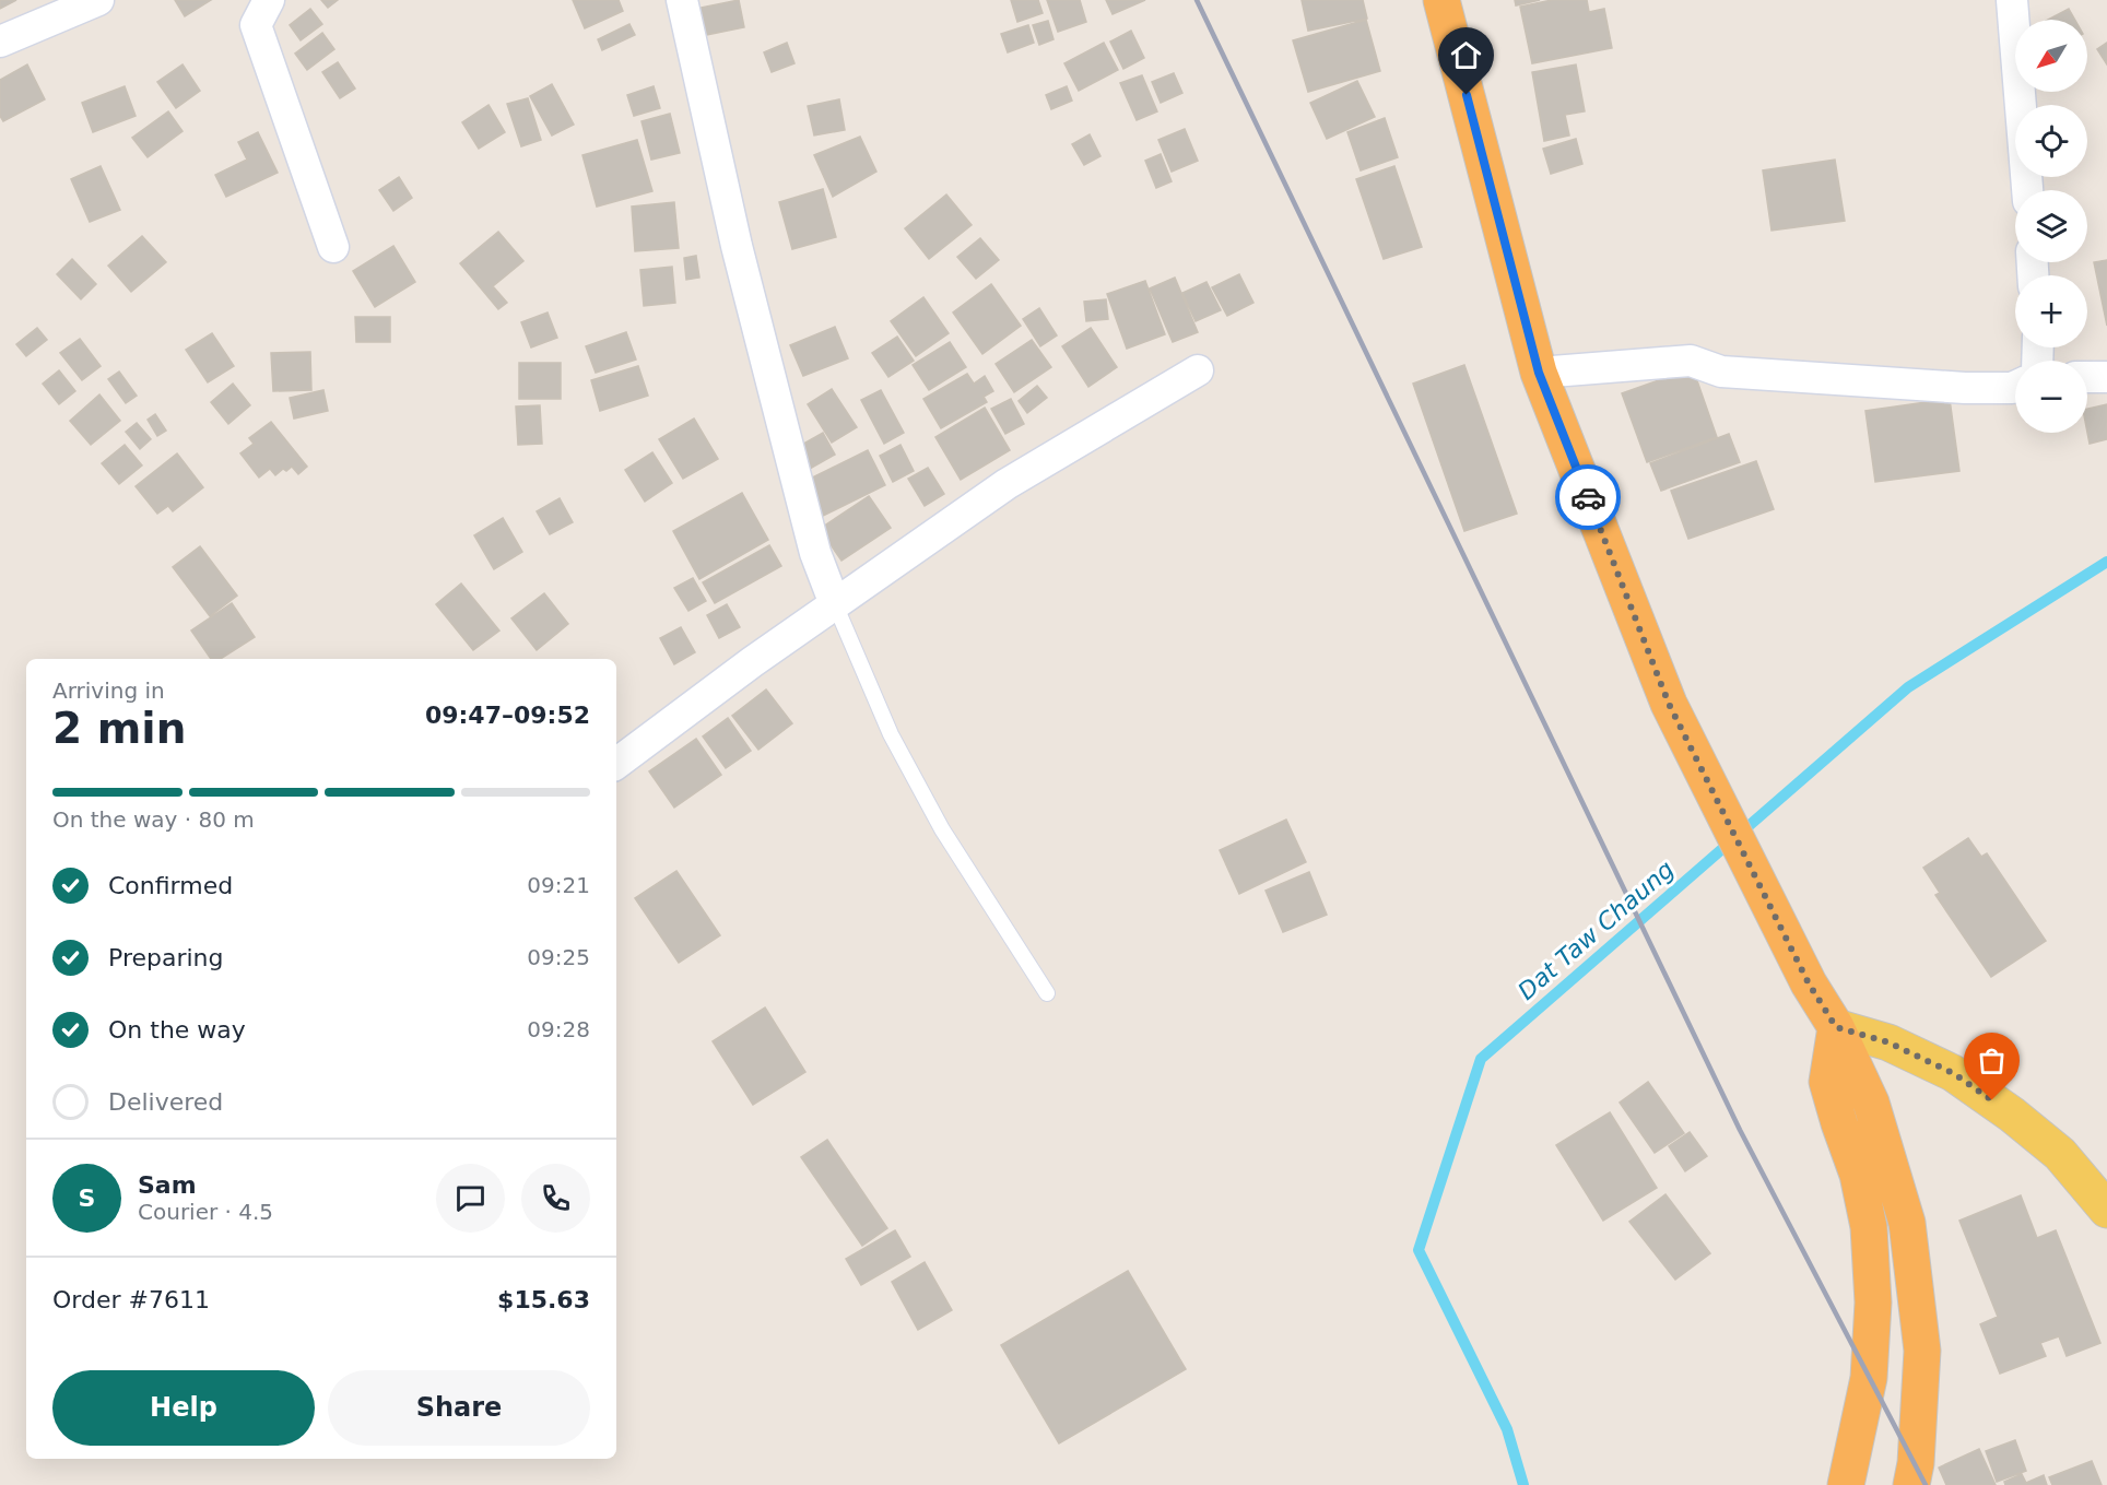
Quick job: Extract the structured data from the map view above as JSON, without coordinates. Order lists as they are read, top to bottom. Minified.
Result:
{"water":["Dat Taw Chaung"],"north":"bottom left","page":{"map_buttons":["+","−"],"heading":["2 min","Arriving in","09:47–09:52"],"panel":["Sam","Courier · 4.5","Order #7611","$15.63"],"bar":"On the way · 80 m","list":[["Confirmed","09:21"],["Preparing","09:25"],["On the way","09:28"],"Delivered"],"round":"S","buttons":["Help","Share"]}}
